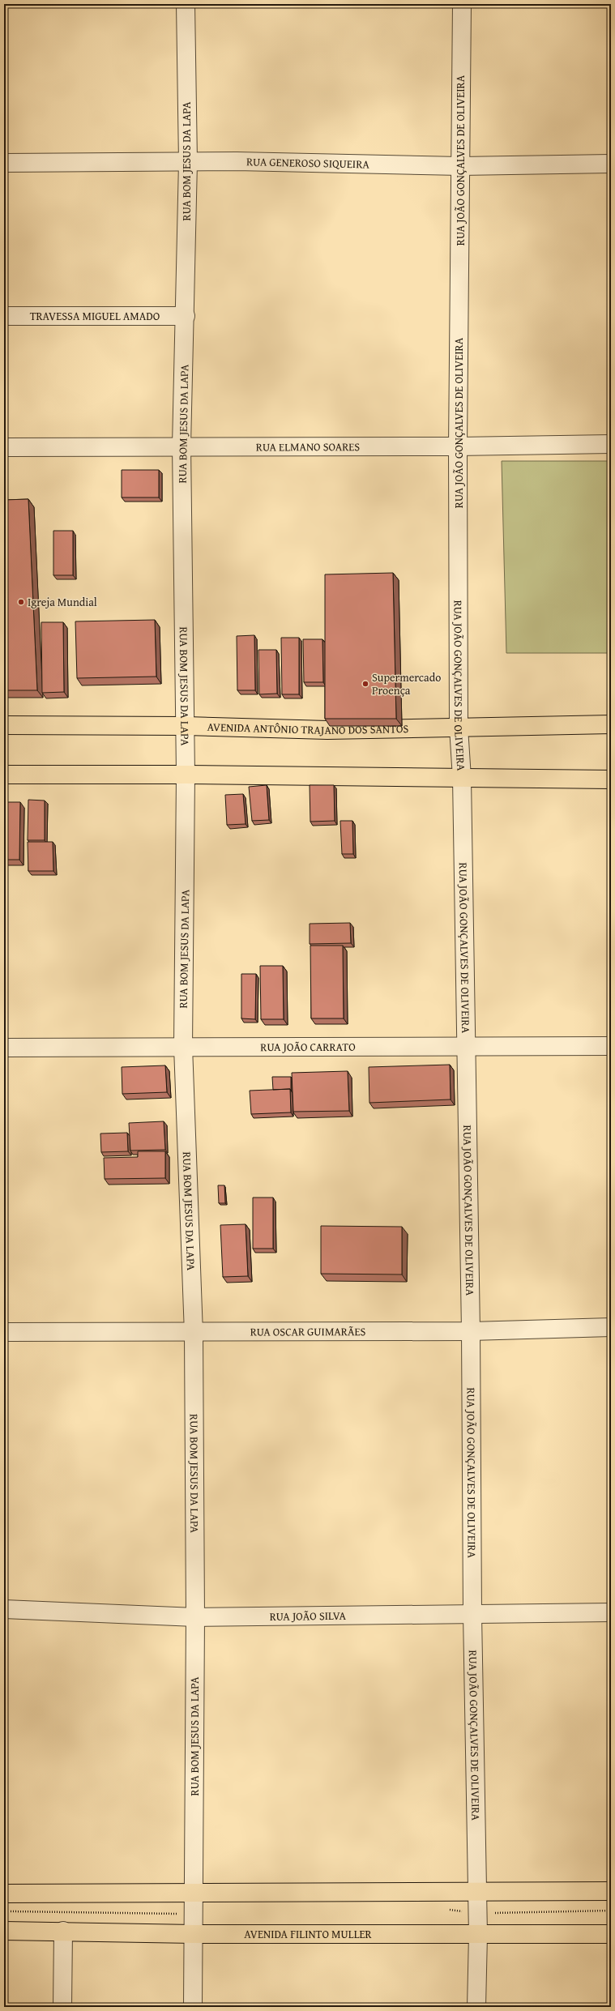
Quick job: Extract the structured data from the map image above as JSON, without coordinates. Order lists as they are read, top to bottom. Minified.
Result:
{"streets":{"main road":["AVENIDA ANTÔNIO TRAJANO DOS SANTOS","AVENIDA FILINTO MULLER"],"street":["RUA JOÃO GONÇALVES DE OLIVEIRA","RUA BOM JESUS DA LAPA","RUA GENEROSO SIQUEIRA","TRAVESSA MIGUEL AMADO","RUA ELMANO SOARES","RUA JOÃO CARRATO","RUA OSCAR GUIMARÃES","RUA JOÃO SILVA"]},"crossings":[["RUA JOÃO GONÇALVES DE OLIVEIRA","RUA GENEROSO SIQUEIRA"],["RUA JOÃO GONÇALVES DE OLIVEIRA","RUA ELMANO SOARES"],["RUA JOÃO GONÇALVES DE OLIVEIRA","AVENIDA ANTÔNIO TRAJANO DOS SANTOS"],["RUA JOÃO GONÇALVES DE OLIVEIRA","RUA JOÃO CARRATO"],["RUA JOÃO GONÇALVES DE OLIVEIRA","RUA OSCAR GUIMARÃES"],["RUA JOÃO GONÇALVES DE OLIVEIRA","RUA JOÃO SILVA"],["RUA JOÃO GONÇALVES DE OLIVEIRA","AVENIDA FILINTO MULLER"],["RUA BOM JESUS DA LAPA","RUA GENEROSO SIQUEIRA"],["RUA BOM JESUS DA LAPA","TRAVESSA MIGUEL AMADO"],["RUA BOM JESUS DA LAPA","RUA ELMANO SOARES"],["RUA BOM JESUS DA LAPA","AVENIDA ANTÔNIO TRAJANO DOS SANTOS"],["RUA BOM JESUS DA LAPA","RUA JOÃO CARRATO"],["RUA BOM JESUS DA LAPA","RUA OSCAR GUIMARÃES"],["RUA BOM JESUS DA LAPA","RUA JOÃO SILVA"],["RUA BOM JESUS DA LAPA","AVENIDA FILINTO MULLER"]],"places":["Igreja Mundial","Supermercado Proença"]}
